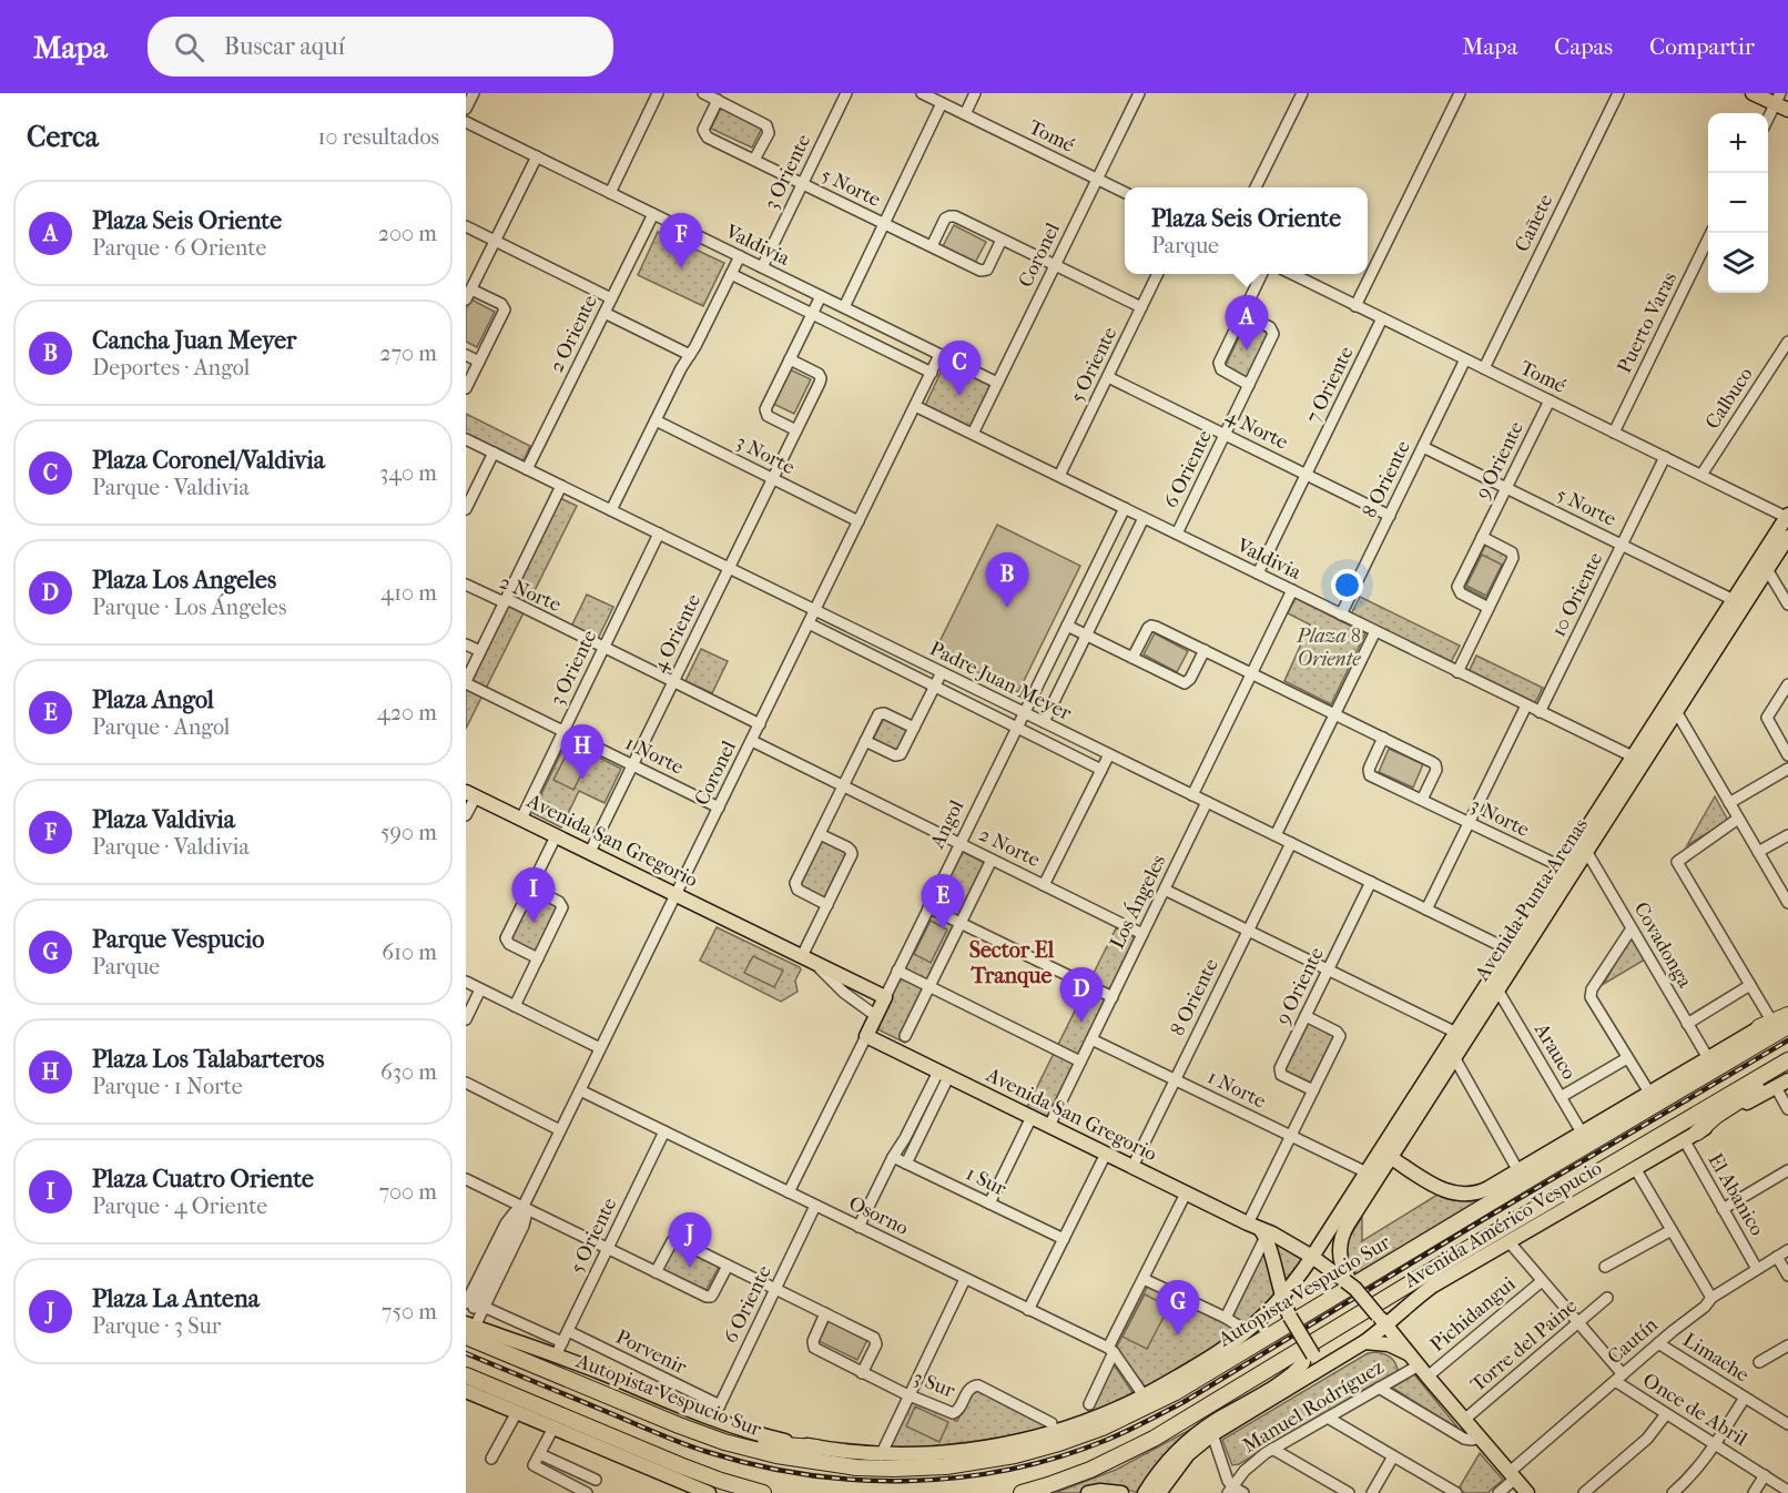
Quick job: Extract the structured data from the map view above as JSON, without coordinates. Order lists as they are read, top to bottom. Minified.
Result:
{"streets":{"highway":["Autopista Vespucio Sur"],"main road":["Angol","Avenida San Gregorio","Avenida Punta Arenas","Avenida Américo Vespucio"],"street":["Tomé","3 Oriente","5 Norte","Cañete","Valdivia","Coronel","Puerto Varas","2 Oriente","5 Oriente","7 Oriente","Calbuco","4 Norte","3 Norte","9 Oriente","6 Oriente","8 Oriente","2 Norte","10 Oriente","4 Oriente","Padre Juan Meyer","1 Norte","Los Ángeles","Covadonga","Arauco","1 Sur","El Abanico","Osorno","Pichidangui","Cautín","Torre del Paine","Porvenir","Limache","3 Sur","Manuel Rodríguez","Once de Abril"]},"crossings":[["Tomé","Cañete"],["Tomé","Coronel"],["Tomé","Puerto Varas"],["Tomé","7 Oriente"],["Tomé","Calbuco"],["Tomé","9 Oriente"],["Tomé","8 Oriente"],["Tomé","10 Oriente"],["Tomé","Avenida Punta Arenas"],["3 Oriente","5 Norte"],["3 Oriente","Valdivia"],["3 Oriente","2 Norte"],["3 Oriente","Padre Juan Meyer"],["3 Oriente","1 Norte"],["3 Oriente","Avenida San Gregorio"],["5 Norte","9 Oriente"],["5 Norte","8 Oriente"],["5 Norte","10 Oriente"],["5 Norte","Avenida Punta Arenas"],["Valdivia","Coronel"],["Valdivia","2 Oriente"],["Valdivia","5 Oriente"],["Valdivia","7 Oriente"],["Valdivia","6 Oriente"],["Valdivia","8 Oriente"],["Valdivia","10 Oriente"],["Valdivia","Angol"],["Valdivia","Avenida Punta Arenas"],["Coronel","3 Norte"],["Coronel","2 Norte"],["Coronel","Padre Juan Meyer"],["Coronel","1 Norte"],["Coronel","Avenida San Gregorio"],["Coronel","Osorno"],["Coronel","Autopista Vespucio Sur"],["2 Oriente","Padre Juan Meyer"],["5 Oriente","4 Norte"],["5 Oriente","Osorno"],["5 Oriente","Porvenir"],["7 Oriente","4 Norte"],["4 Norte","6 Oriente"],["4 Norte","8 Oriente"],["3 Norte","4 Oriente"],["3 Norte","Avenida Punta Arenas"],["9 Oriente","Padre Juan Meyer"],["6 Oriente","Osorno"],["6 Oriente","Porvenir"],["8 Oriente","Padre Juan Meyer"],["8 Oriente","1 Norte"],["8 Oriente","Avenida San Gregorio"],["2 Norte","4 Oriente"],["2 Norte","Angol"],["2 Norte","Los Ángeles"],["4 Oriente","Padre Juan Meyer"],["4 Oriente","1 Norte"],["4 Oriente","Avenida San Gregorio"],["Padre Juan Meyer","Angol"],["Padre Juan Meyer","Avenida Punta Arenas"],["Padre Juan Meyer","Los Ángeles"],["1 Norte","Avenida Punta Arenas"],["1 Norte","Los Ángeles"],["Angol","Avenida San Gregorio"],["Angol","Osorno"],["Avenida San Gregorio","Avenida Punta Arenas"],["Avenida San Gregorio","Los Ángeles"],["Avenida Punta Arenas","Covadonga"],["Avenida Punta Arenas","Arauco"],["Avenida Punta Arenas","Avenida Américo Vespucio"],["Covadonga","Avenida Américo Vespucio"],["Arauco","Avenida Américo Vespucio"],["El Abanico","Avenida Américo Vespucio"],["El Abanico","Cautín"],["Avenida Américo Vespucio","Manuel Rodríguez"],["Avenida Américo Vespucio","Once de Abril"],["Pichidangui","Manuel Rodríguez"],["Pichidangui","Once de Abril"],["Cautín","Limache"],["Cautín","Once de Abril"],["Torre del Paine","Once de Abril"]],"districts":["Sector El Tranque"],"parks":["Plaza 8 Oriente"],"page":{"header":"Mapa","search":"Buscar aquí","nav":["Mapa","Capas","Compartir"],"heading":["Cerca","10 resultados"],"map_buttons":["+","−"],"list":[{"mark":"A","name":"Plaza Seis Oriente","note":"Parque · 6 Oriente","value":"200 m"},{"mark":"B","name":"Cancha Juan Meyer","note":"Deportes · Angol","value":"270 m"},{"mark":"C","name":"Plaza Coronel/Valdivia","note":"Parque · Valdivia","value":"340 m"},{"mark":"D","name":"Plaza Los Angeles","note":"Parque · Los Ángeles","value":"410 m"},{"mark":"E","name":"Plaza Angol","note":"Parque · Angol","value":"420 m"},{"mark":"F","name":"Plaza Valdivia","note":"Parque · Valdivia","value":"590 m"},{"mark":"G","name":"Parque Vespucio","note":"Parque","value":"610 m"},{"mark":"H","name":"Plaza Los Talabarteros","note":"Parque · 1 Norte","value":"630 m"},{"mark":"I","name":"Plaza Cuatro Oriente","note":"Parque · 4 Oriente","value":"700 m"},{"mark":"J","name":"Plaza La Antena","note":"Parque · 3 Sur","value":"750 m"}],"popup":["Plaza Seis Oriente","Parque"],"pins":["F","A","C","B","H","I","E","D","J","G"]}}
